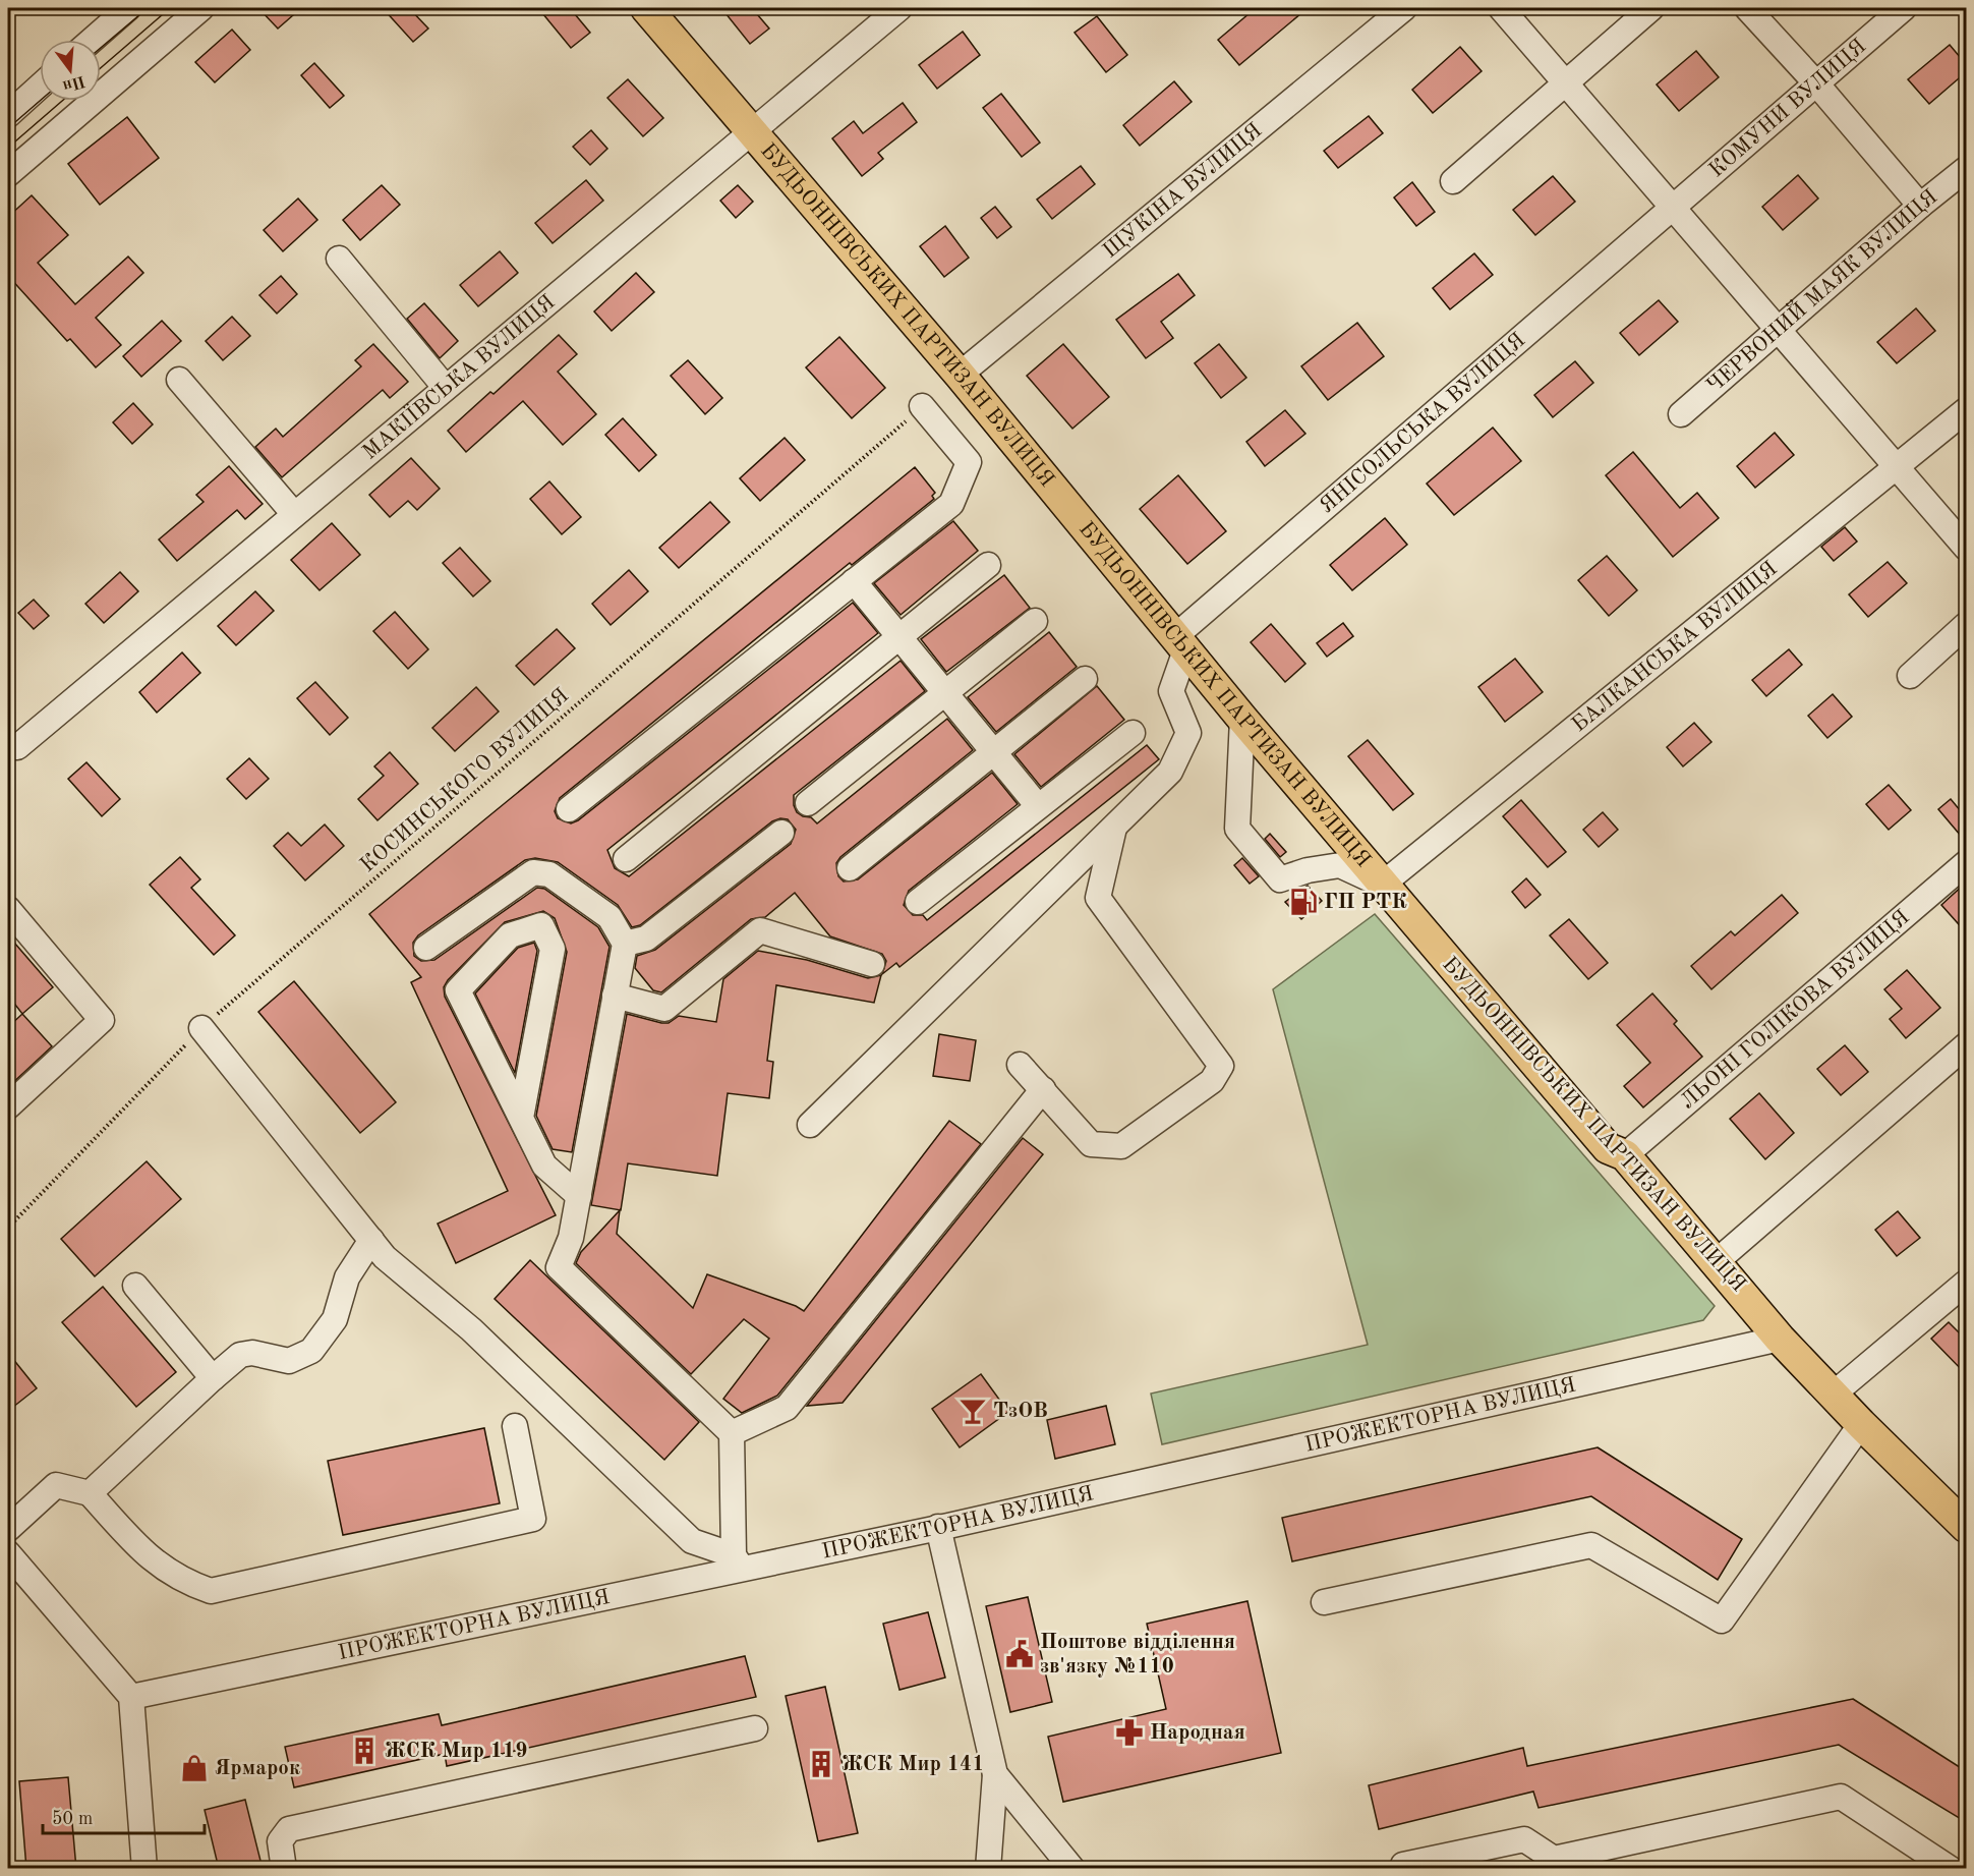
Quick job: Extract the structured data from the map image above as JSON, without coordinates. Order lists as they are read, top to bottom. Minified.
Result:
{"streets":{"main road":["БУДЬОННІВСЬКИХ ПАРТИЗАН ВУЛИЦЯ"],"street":["КОМУНИ ВУЛИЦЯ","ЩУКІНА ВУЛИЦЯ","ЧЕРВОНИЙ МАЯК ВУЛИЦЯ","МАКІЇВСЬКА ВУЛИЦЯ","ЯНІСОЛЬСЬКА ВУЛИЦЯ","БАЛКАНСЬКА ВУЛИЦЯ","ЛЬОНІ ГОЛІКОВА ВУЛИЦЯ","ПРОЖЕКТОРНА ВУЛИЦЯ"],"path":["КОСИНСЬКОГО ВУЛИЦЯ"]},"crossings":[["КОМУНИ ВУЛИЦЯ","ЯНІСОЛЬСЬКА ВУЛИЦЯ"],["ЩУКІНА ВУЛИЦЯ","БУДЬОННІВСЬКИХ ПАРТИЗАН ВУЛИЦЯ"],["БУДЬОННІВСЬКИХ ПАРТИЗАН ВУЛИЦЯ","МАКІЇВСЬКА ВУЛИЦЯ"],["БУДЬОННІВСЬКИХ ПАРТИЗАН ВУЛИЦЯ","ЯНІСОЛЬСЬКА ВУЛИЦЯ"],["БУДЬОННІВСЬКИХ ПАРТИЗАН ВУЛИЦЯ","БАЛКАНСЬКА ВУЛИЦЯ"],["БУДЬОННІВСЬКИХ ПАРТИЗАН ВУЛИЦЯ","ЛЬОНІ ГОЛІКОВА ВУЛИЦЯ"],["БУДЬОННІВСЬКИХ ПАРТИЗАН ВУЛИЦЯ","ПРОЖЕКТОРНА ВУЛИЦЯ"]],"places":{"fuel station":["ГП РТК"],"bar":["ТзОВ"],"public building":["Поштове відділення зв'язку №110"],"pharmacy":["Народная"],"building":["ЖСК Мир 119","ЖСК Мир 141"],"shop":["Ярмарок"]},"scale_bar":"50 m","north":"bottom"}
